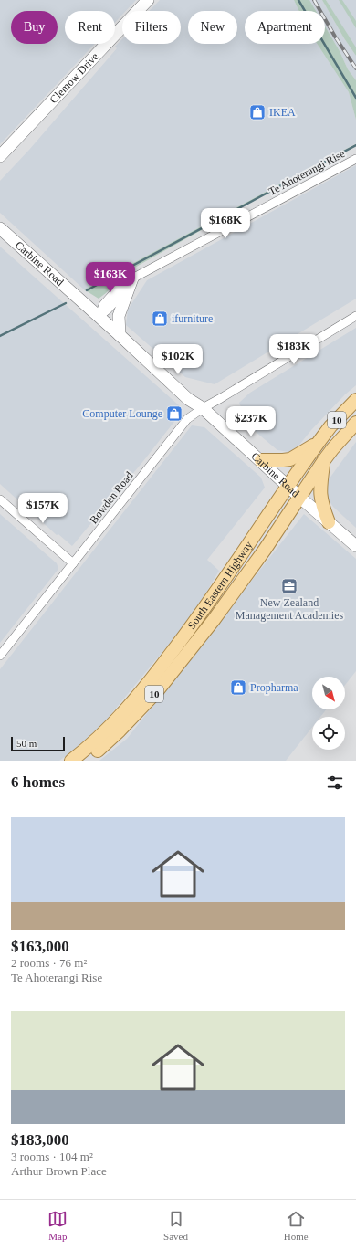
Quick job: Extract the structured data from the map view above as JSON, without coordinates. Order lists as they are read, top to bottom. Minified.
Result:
{"streets":{"main road":["Clemow Drive","Carbine Road","10","South Eastern Highway"],"street":["Te Ahoterangi Rise","Bowden Road"]},"crossings":[["Te Ahoterangi Rise","Carbine Road"],["Carbine Road","Bowden Road"],["Carbine Road","South Eastern Highway"]],"places":{"shop":["IKEA","ifurniture","Computer Lounge","Propharma"],"office":["New Zealand Management Academies"]},"scale_bar":"50 m","north":"bottom right","page":{"chip":["Buy","Rent","Filters","New","Apartment"],"price":["$168K","$163K","$183K","$102K","$237K","$157K"],"scale":"50 m","heading":"6 homes","list":[{"name":"$163,000","note":"2 rooms · 76 m² · Te Ahoterangi Rise"},{"name":"$183,000","note":"3 rooms · 104 m² · Arthur Brown Place"}],"tabs":["Map","Saved","Home"]}}
